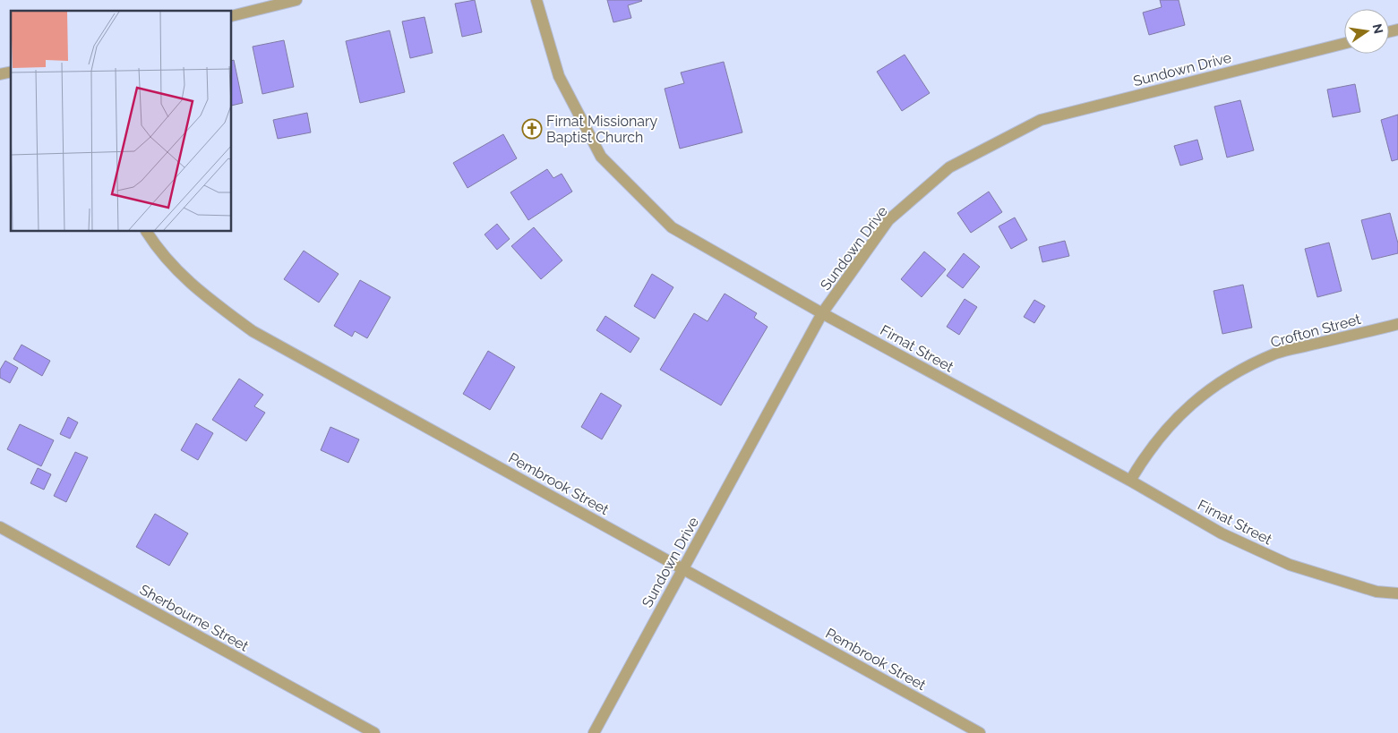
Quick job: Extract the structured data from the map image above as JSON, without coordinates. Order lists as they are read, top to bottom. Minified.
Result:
{"streets":{"street":["Sundown Drive","Crofton Street","Firnat Street","Pembrook Street","Sherbourne Street"]},"crossings":[["Sundown Drive","Firnat Street"],["Sundown Drive","Pembrook Street"],["Crofton Street","Firnat Street"]],"places":{"church":["Firnat Missionary Baptist Church"]},"north":"right"}
